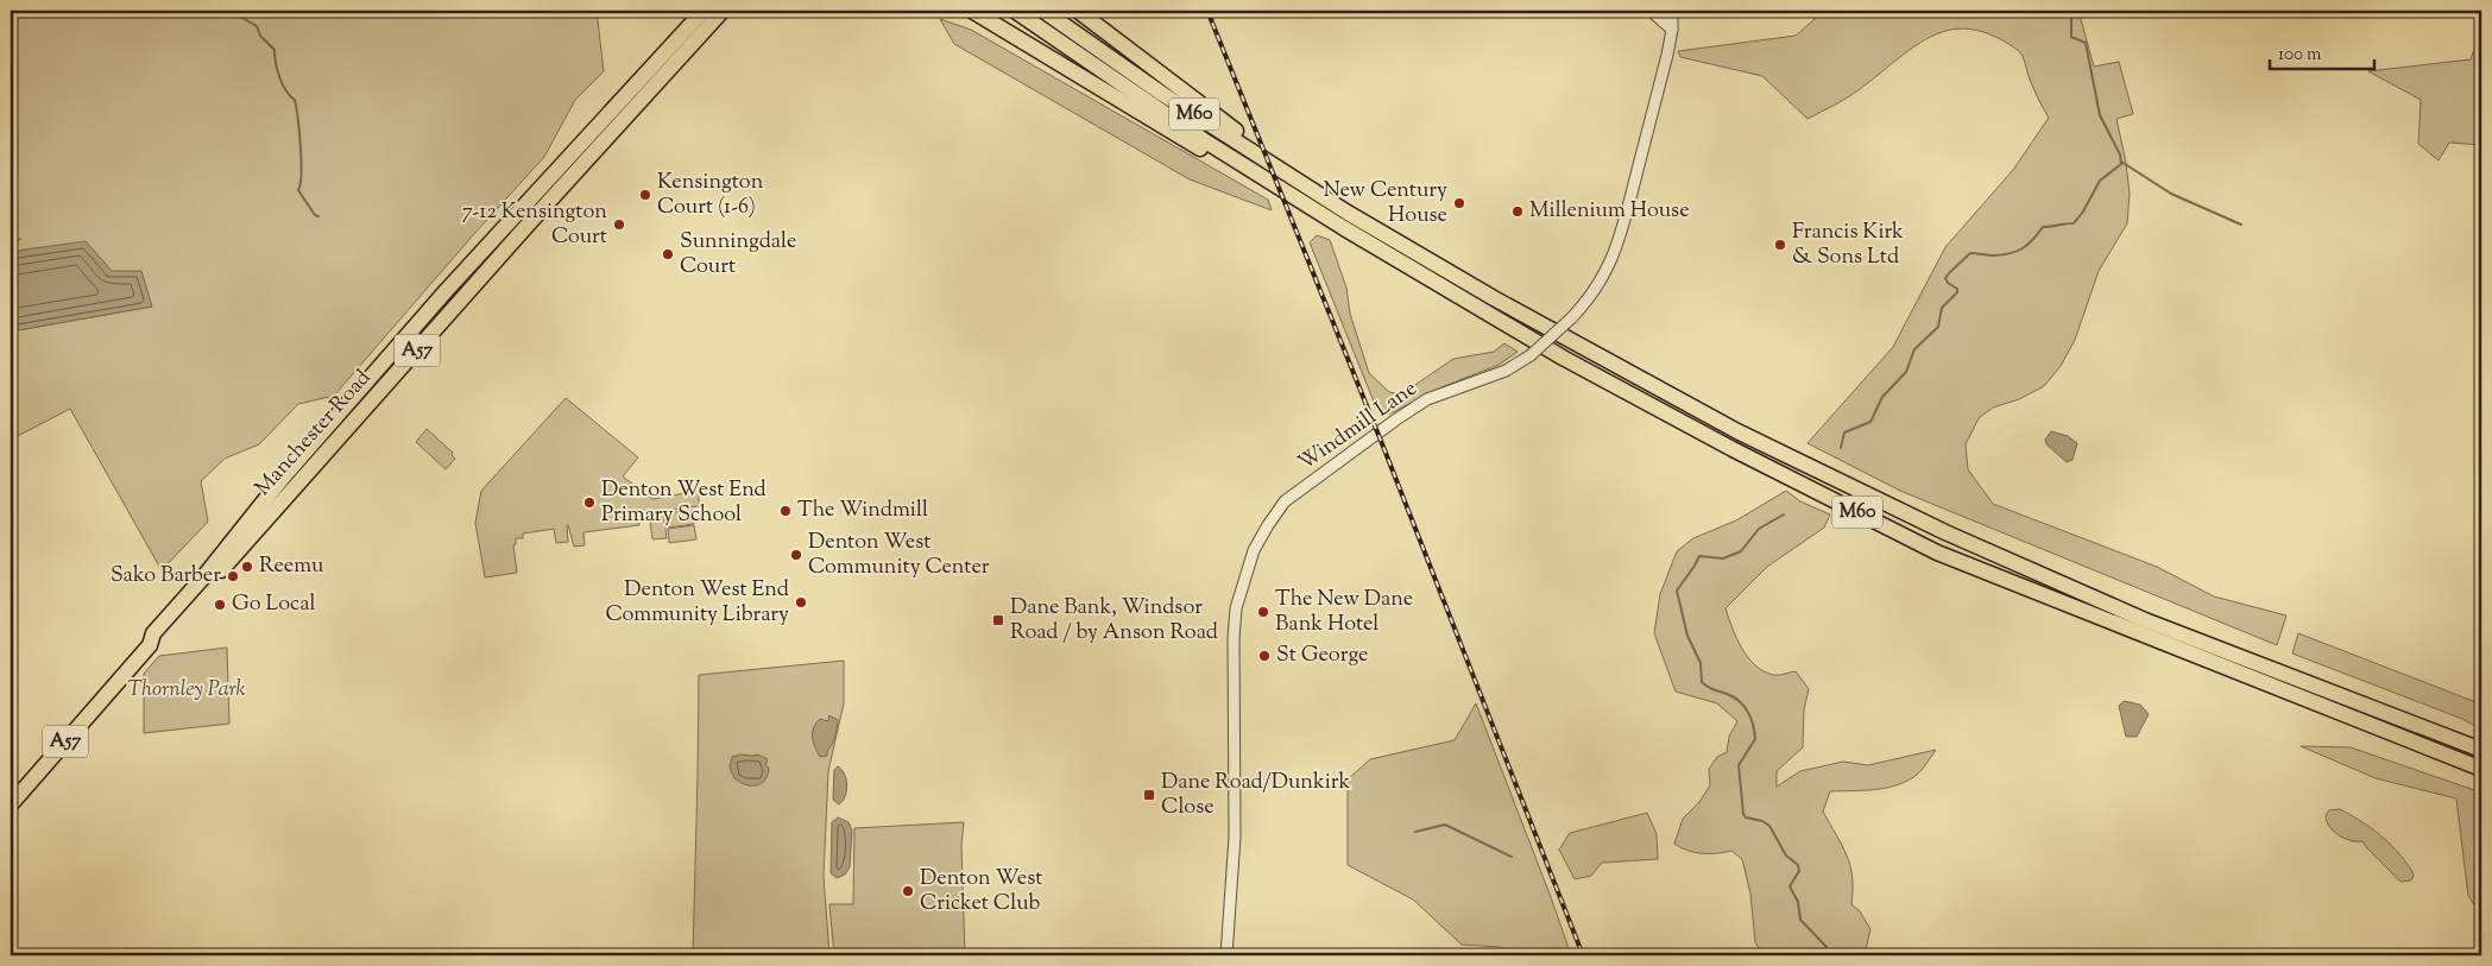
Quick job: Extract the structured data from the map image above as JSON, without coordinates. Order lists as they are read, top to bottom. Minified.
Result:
{"streets":{"highway":["M60","A57","Manchester Road"],"street":["Windmill Lane"]},"crossings":[["A57","Manchester Road"]],"parks":["Thornley Park"],"places":{"other":["Kensington Court (1-6)","New Century House","Millenium House","7-12 Kensington Court","Francis Kirk & Sons Ltd","Sunningdale Court","Denton West End Primary School","The Windmill","Denton West Community Center","Reemu","Sako Barber","Denton West End Community Library","Go Local","The New Dane Bank Hotel","St George","Denton West Cricket Club"],"transit":["Dane Bank, Windsor Road / by Anson Road","Dane Road/Dunkirk Close"]},"scale_bar":"100 m"}
